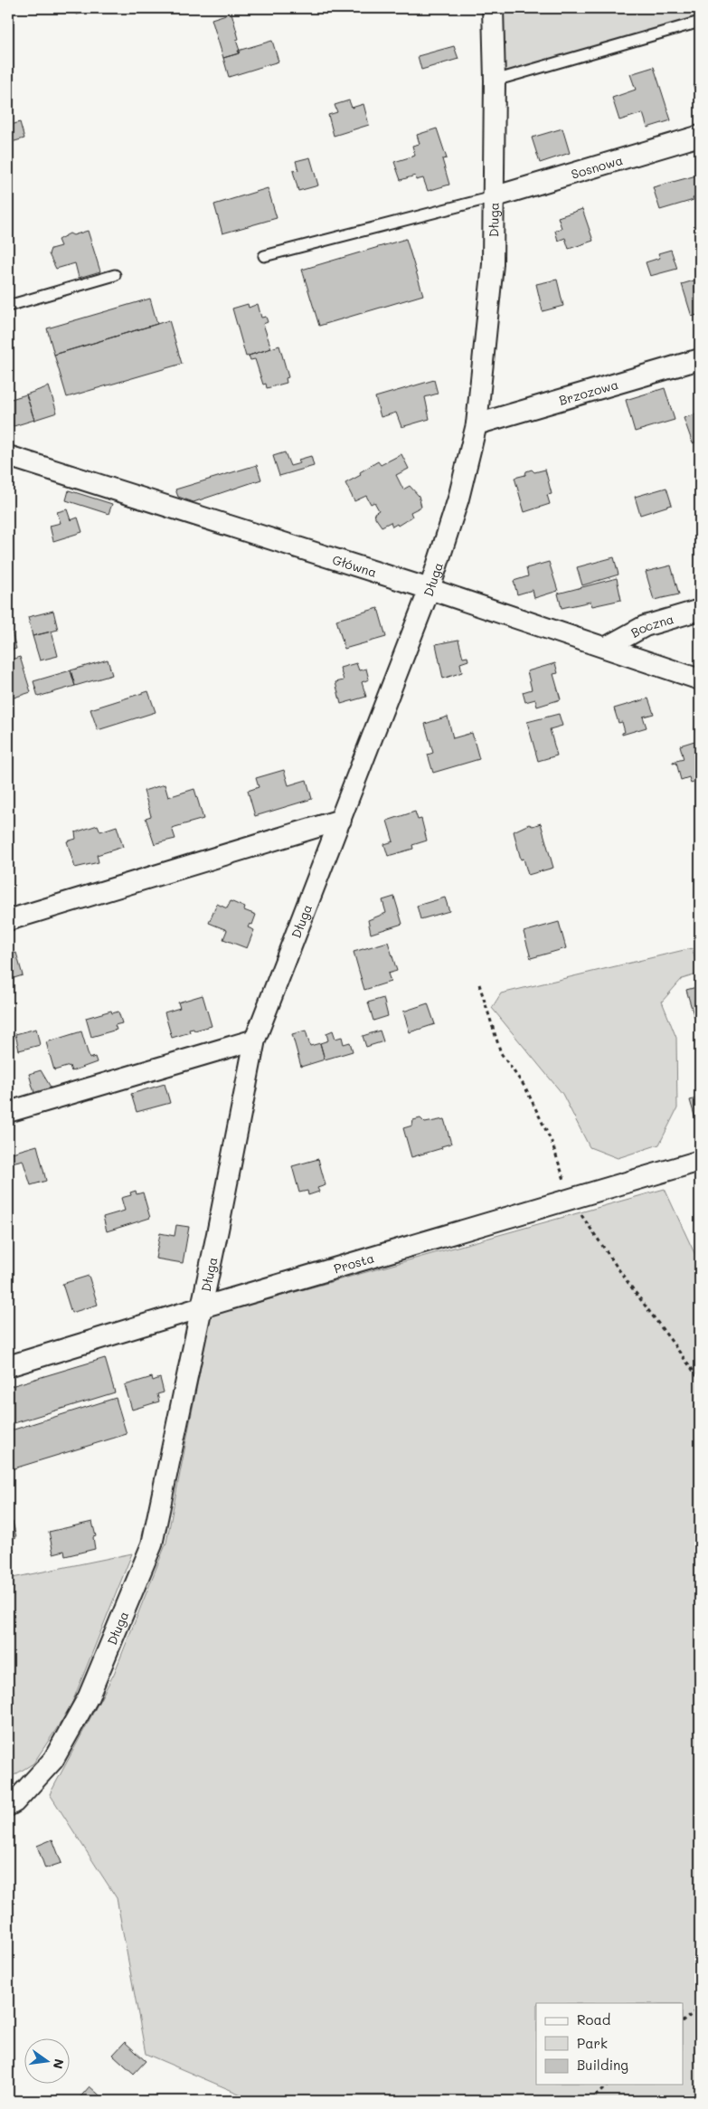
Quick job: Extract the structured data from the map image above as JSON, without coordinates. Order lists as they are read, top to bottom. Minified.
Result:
{"streets":{"street":["Sosnowa","Długa","Brzozowa","Główna","Boczna","Prosta"]},"crossings":[["Sosnowa","Długa"],["Długa","Brzozowa"],["Długa","Główna"],["Długa","Prosta"],["Główna","Boczna"]],"legend":["Road","Park","Building"],"north":"right"}
